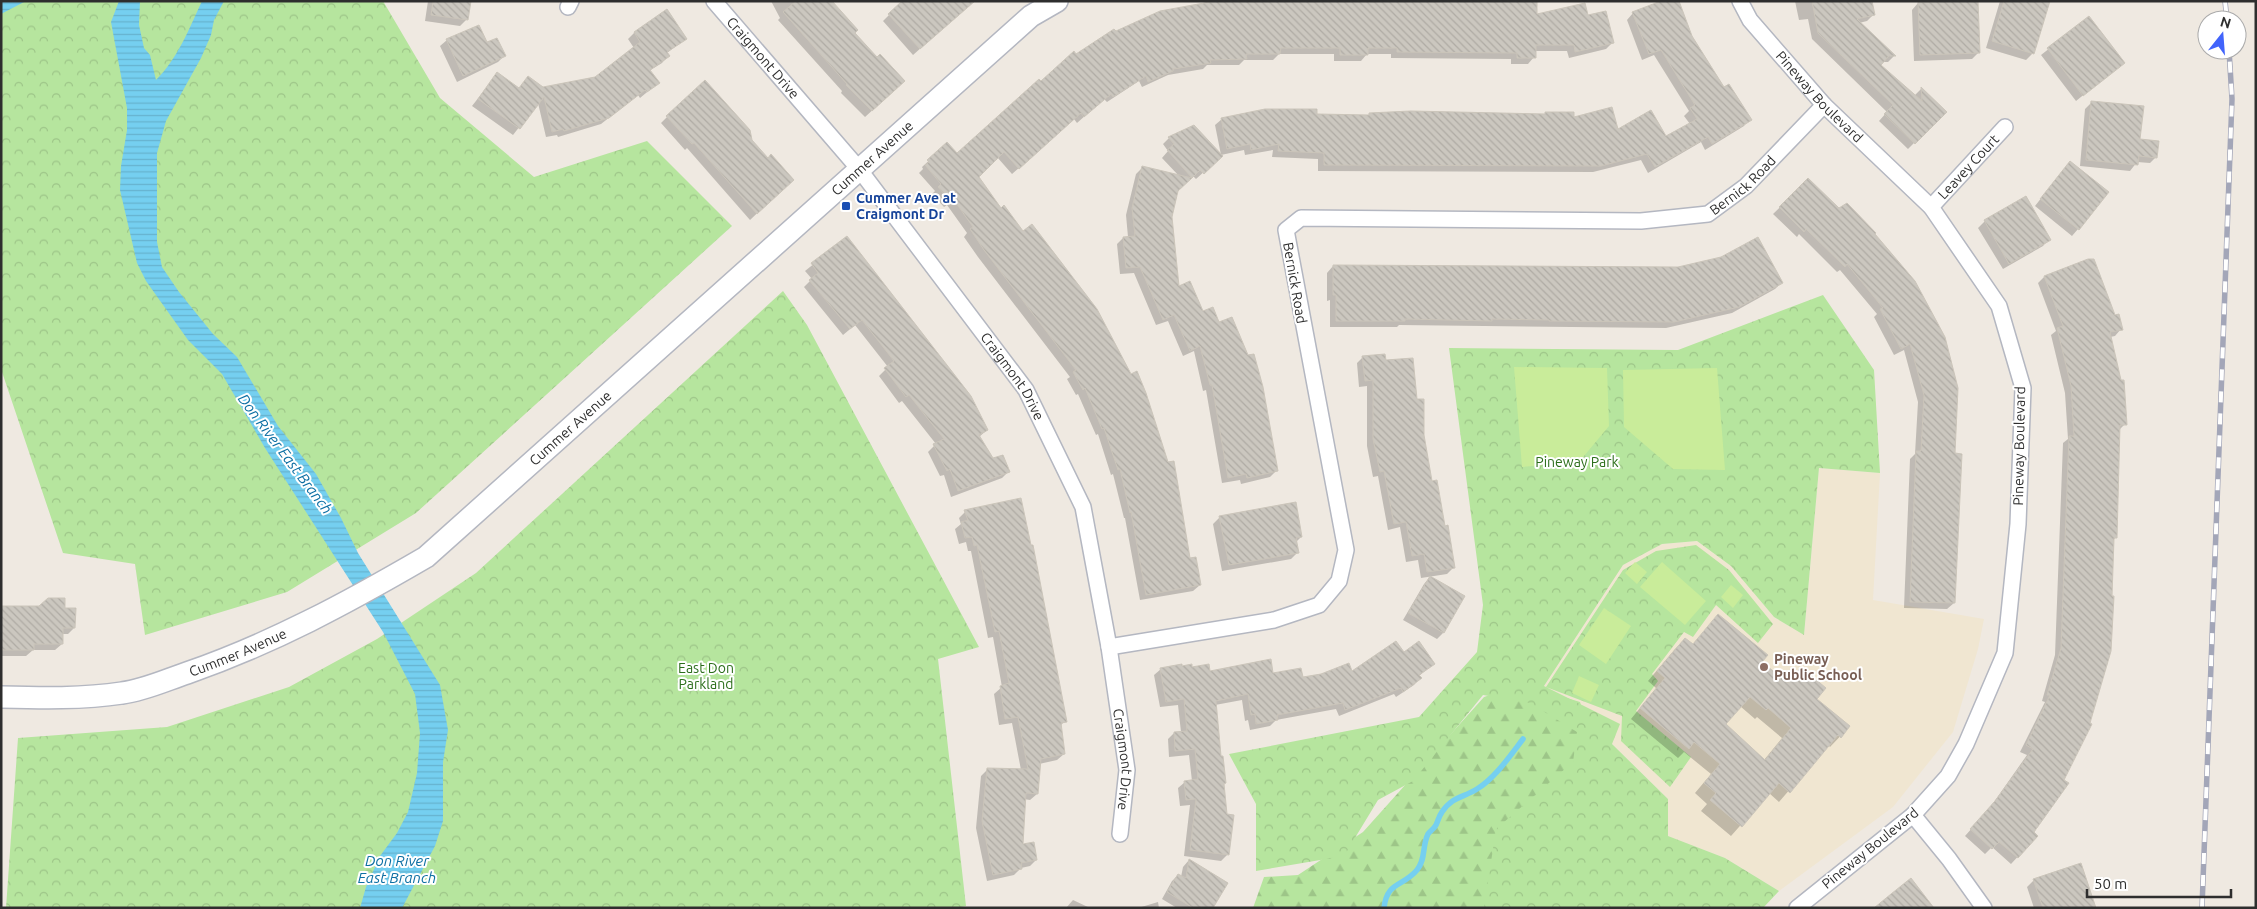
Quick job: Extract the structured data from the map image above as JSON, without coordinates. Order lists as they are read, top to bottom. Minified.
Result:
{"streets":{"street":["Craigmont Drive","Pineway Boulevard","Cummer Avenue","Leavey Court","Bernick Road"]},"crossings":[["Craigmont Drive","Cummer Avenue"],["Craigmont Drive","Bernick Road"],["Pineway Boulevard","Leavey Court"],["Pineway Boulevard","Bernick Road"]],"water":["Don River East Branch"],"parks":["Pineway Park","East Don Parkland"],"places":{"transit":["Cummer Ave at Craigmont Dr"],"other":["Pineway Public School"]},"scale_bar":"50 m","north":"top"}
